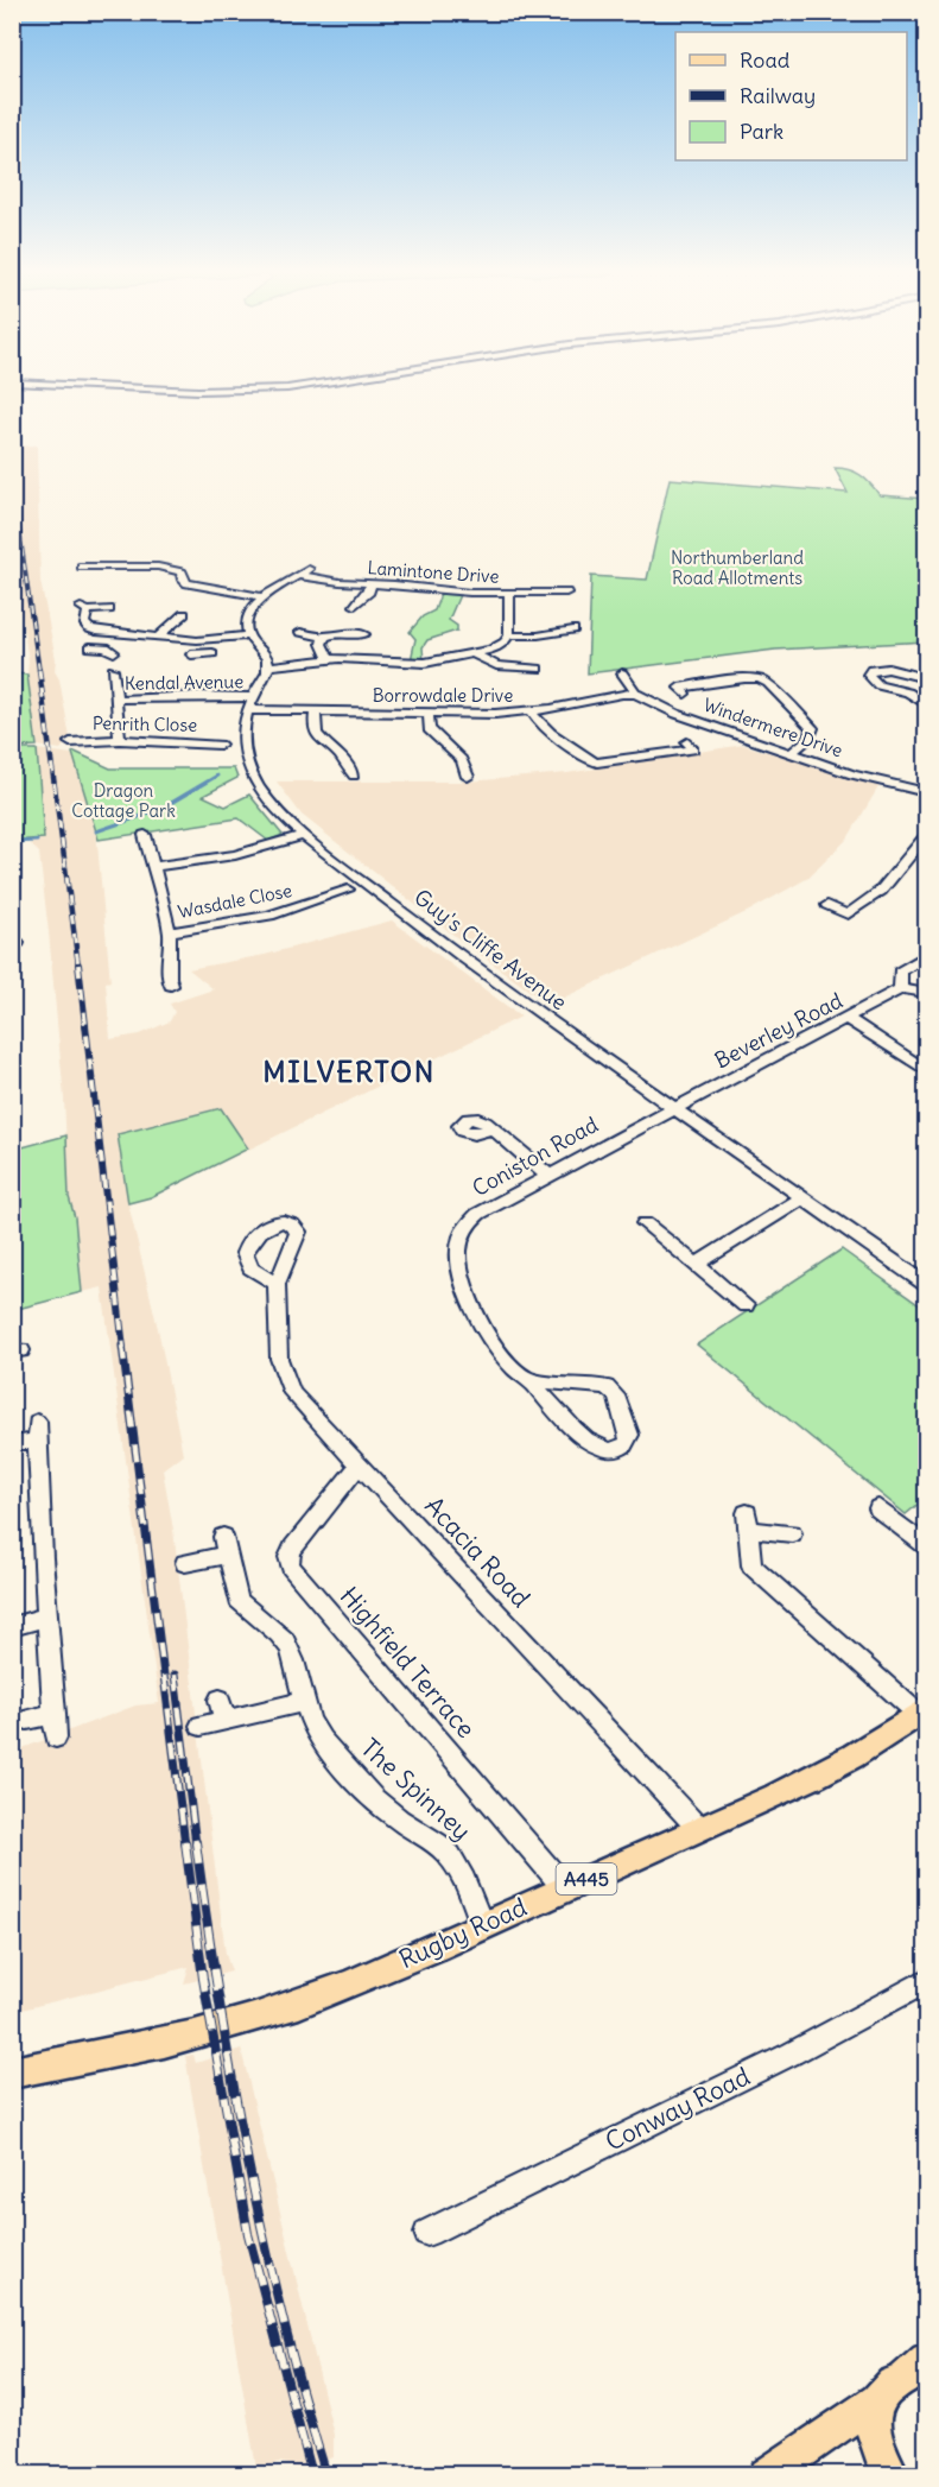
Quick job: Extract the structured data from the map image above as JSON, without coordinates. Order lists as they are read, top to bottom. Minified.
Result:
{"streets":{"main road":["A445","Rugby Road"],"street":["Lamintone Drive","Kendal Avenue","Borrowdale Drive","Penrith Close","Windermere Drive","Wasdale Close","Guy's Cliffe Avenue","Beverley Road","Coniston Road","Acacia Road","Highfield Terrace","The Spinney","Conway Road"]},"crossings":[["Kendal Avenue","Guy's Cliffe Avenue"],["Borrowdale Drive","Windermere Drive"],["Borrowdale Drive","Guy's Cliffe Avenue"],["Guy's Cliffe Avenue","Beverley Road"],["Guy's Cliffe Avenue","Coniston Road"],["Beverley Road","Coniston Road"],["Acacia Road","Highfield Terrace"],["Acacia Road","Rugby Road"],["Highfield Terrace","Rugby Road"],["The Spinney","Rugby Road"]],"districts":["MILVERTON"],"parks":["Northumberland Road Allotments","Dragon Cottage Park"],"legend":["Road","Railway","Park"]}
